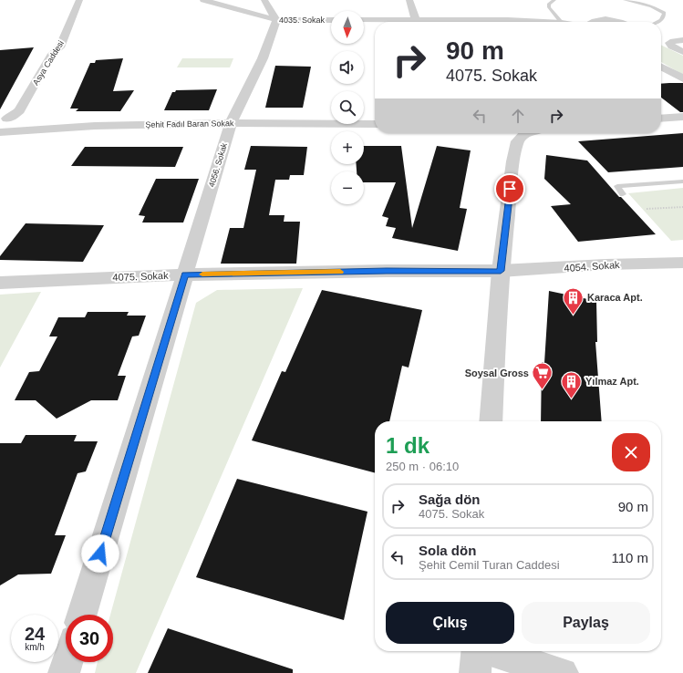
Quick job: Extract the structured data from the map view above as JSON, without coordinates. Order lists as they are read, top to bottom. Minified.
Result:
{"streets":{"street":["4035. Sokak","Asya Caddesi","Şehit Fadıl Baran Sokak","4056. Sokak","4054. Sokak","4075. Sokak"]},"crossings":[["4035. Sokak","4056. Sokak"],["Şehit Fadıl Baran Sokak","4056. Sokak"],["4056. Sokak","4075. Sokak"],["4054. Sokak","4075. Sokak"]],"places":{"building":["Karaca Apt.","Yılmaz Apt."],"supermarket":["Soysal Gross"]},"north":"bottom","page":{"map_buttons":["+","−"],"turn":["90 m","4075. Sokak"],"heading":["1 dk","250 m · 06:10"],"list":[{"name":"Sağa dön","note":"4075. Sokak","value":"90 m"},{"name":"Sola dön","note":"Şehit Cemil Turan Caddesi","value":"110 m"}],"buttons":["Çıkış","Paylaş"],"speed":"24 km/h","limit":"30"}}
